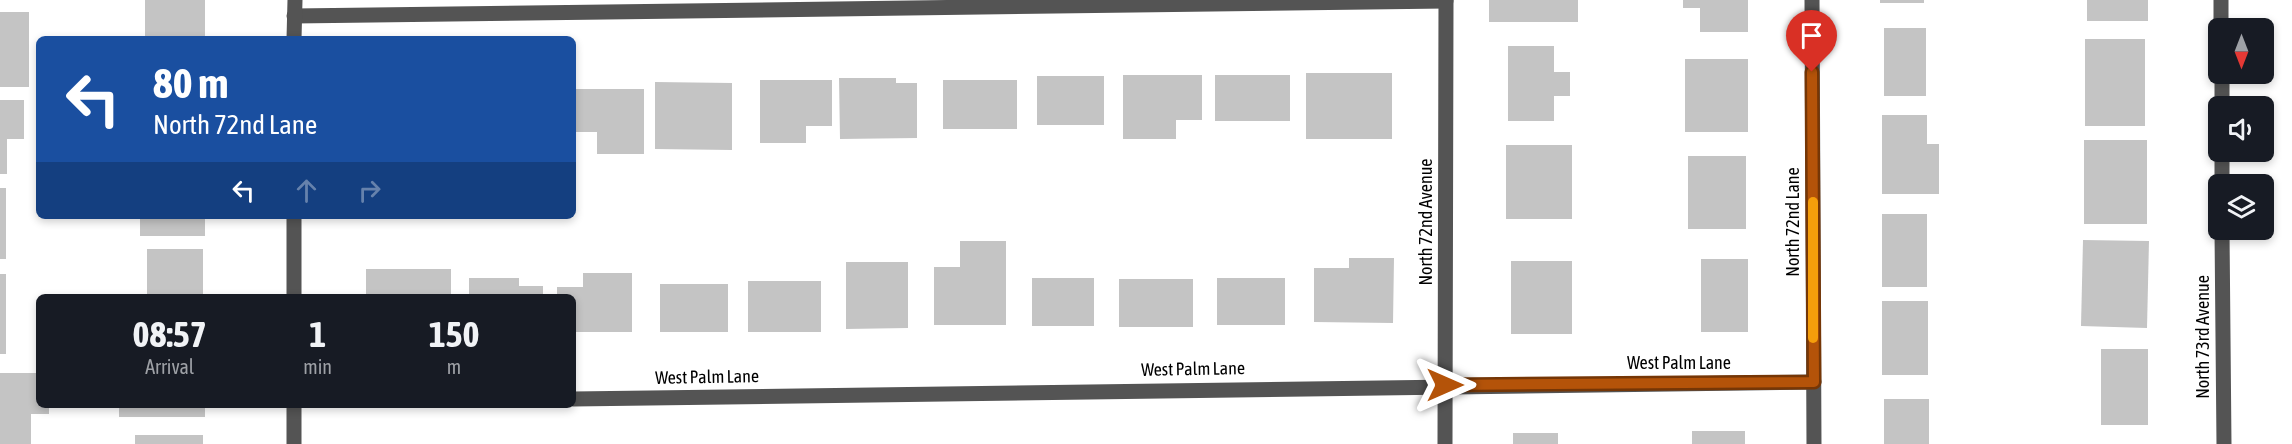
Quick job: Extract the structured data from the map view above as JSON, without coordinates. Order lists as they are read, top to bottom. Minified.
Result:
{"streets":{"street":["North 72nd Avenue","North 72nd Lane","North 73rd Avenue","West Palm Lane"]},"crossings":[["North 72nd Avenue","West Palm Lane"],["North 72nd Lane","West Palm Lane"]],"north":"bottom","page":{"turn":["80 m","North 72nd Lane"],"eta":["08:57","Arrival","1","min","150","m"]}}
